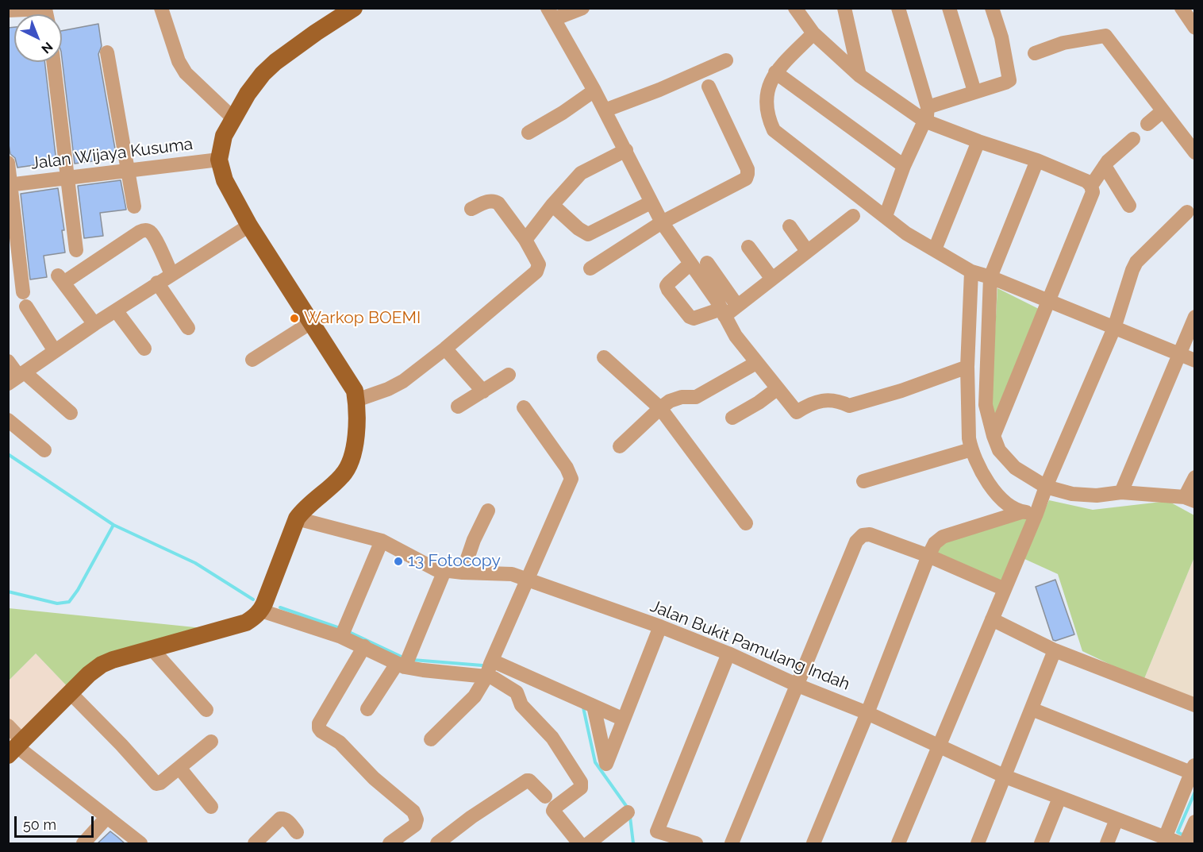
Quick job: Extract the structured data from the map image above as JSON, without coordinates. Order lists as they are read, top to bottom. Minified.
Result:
{"streets":{"street":["Jalan Wijaya Kusuma","Jalan Bukit Pamulang Indah"]},"places":["Warkop BOEMI","13 Fotocopy"],"scale_bar":"50 m","north":"bottom right"}
